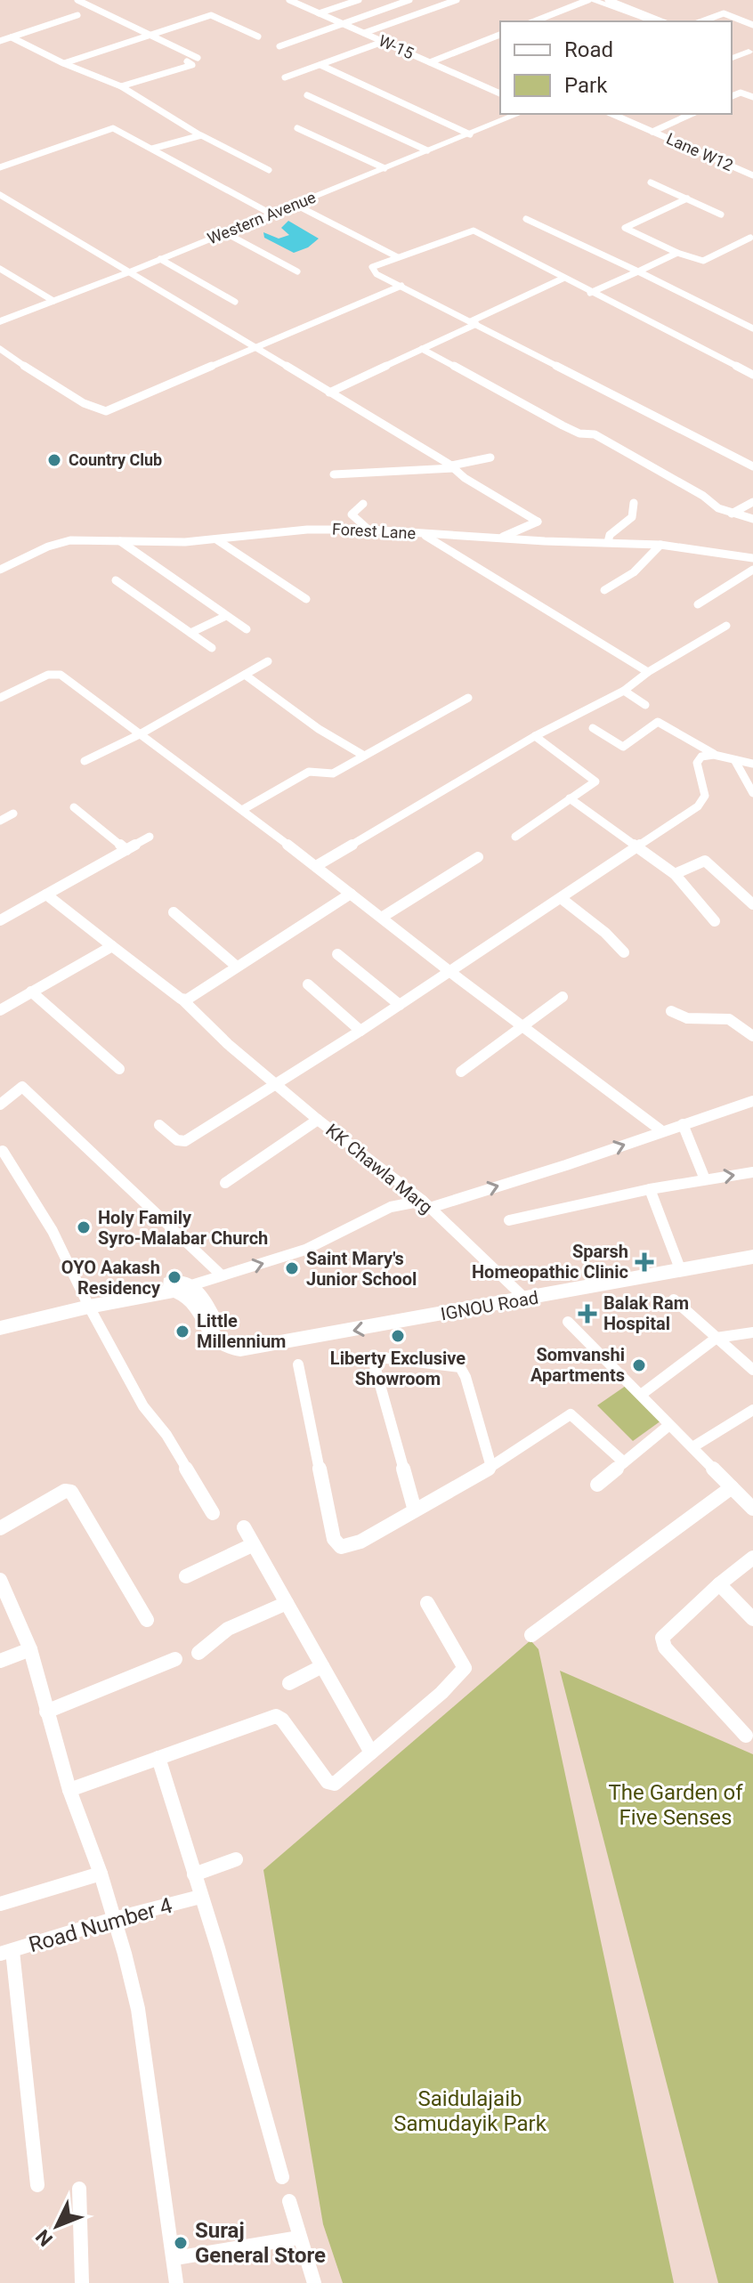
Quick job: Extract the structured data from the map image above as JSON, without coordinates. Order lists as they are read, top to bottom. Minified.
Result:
{"streets":{"street":["W-15","Lane W12","Western Avenue","Forest Lane","KK Chawla Marg","IGNOU Road","Road Number 4"]},"crossings":[["KK Chawla Marg","IGNOU Road"]],"parks":["The Garden of Five Senses","Saidulajaib Samudayik Park"],"places":{"other":["Country Club","Holy Family Syro-Malabar Church","Saint Mary's Junior School","OYO Aakash Residency","Little Millennium","Liberty Exclusive Showroom","Somvanshi Apartments","Suraj General Store"],"health":["Sparsh Homeopathic Clinic","Balak Ram Hospital"]},"legend":["Road","Park"],"north":"bottom left"}
